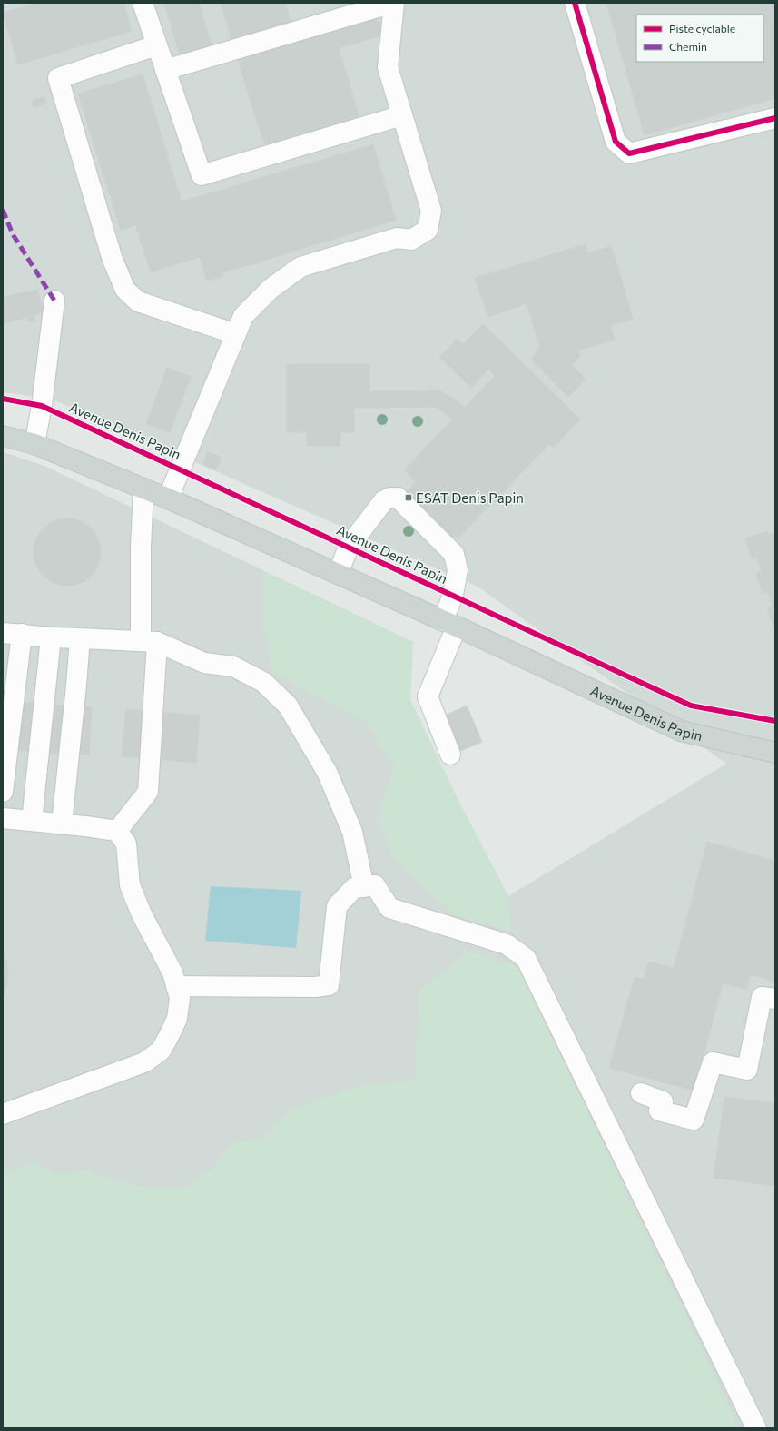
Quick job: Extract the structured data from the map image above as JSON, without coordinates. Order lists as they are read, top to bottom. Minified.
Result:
{"streets":{"main road":["Avenue Denis Papin"]},"places":{"transit":["ESAT Denis Papin"]},"legend":["Piste cyclable","Chemin"]}
